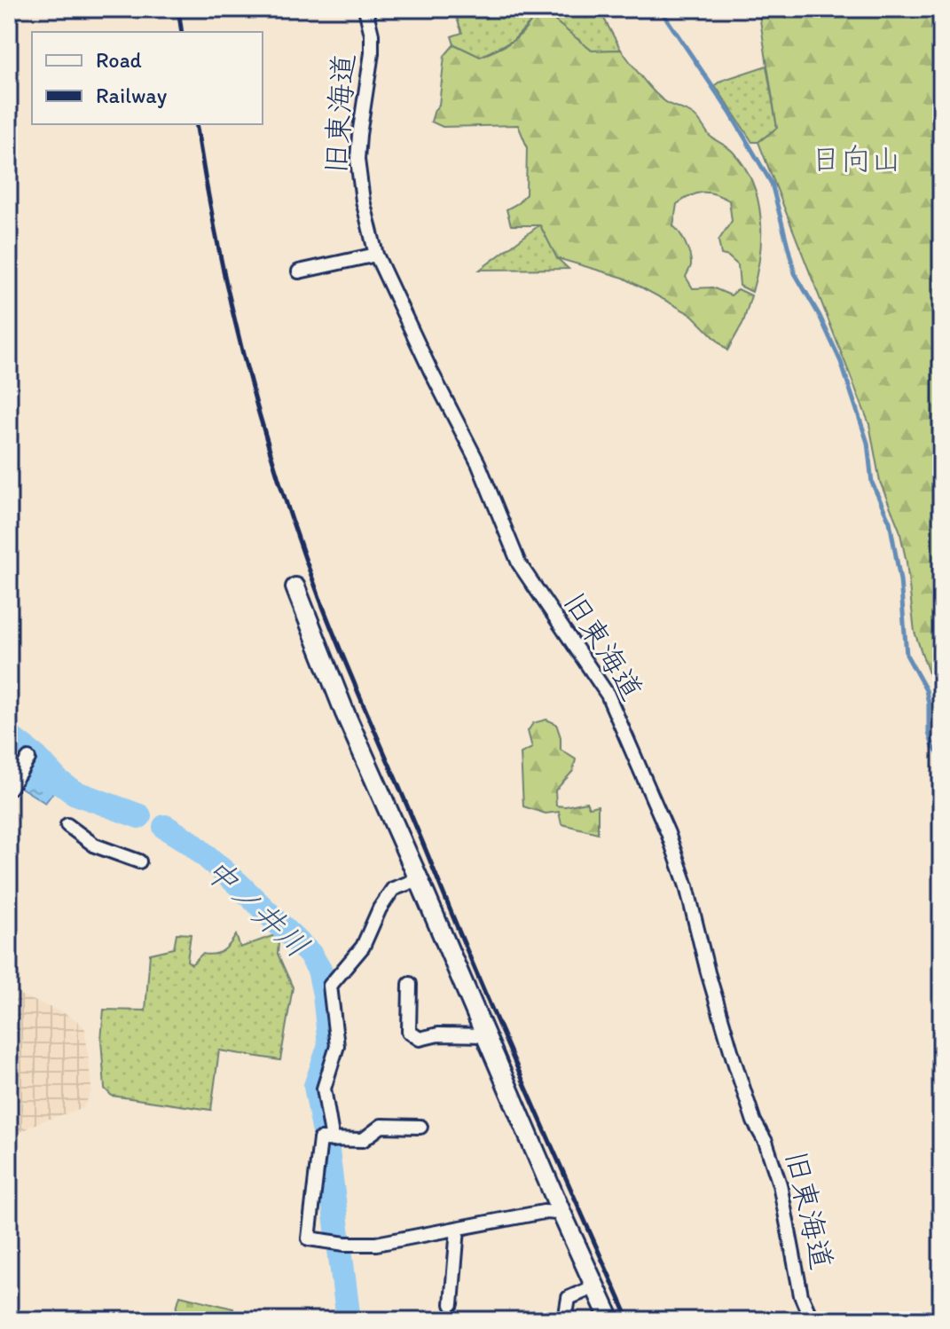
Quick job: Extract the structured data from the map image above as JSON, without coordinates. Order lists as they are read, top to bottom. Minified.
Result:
{"streets":{"street":["旧東海道"]},"water":["中ノ井川"],"parks":["日向山"],"legend":["Road","Railway"]}
